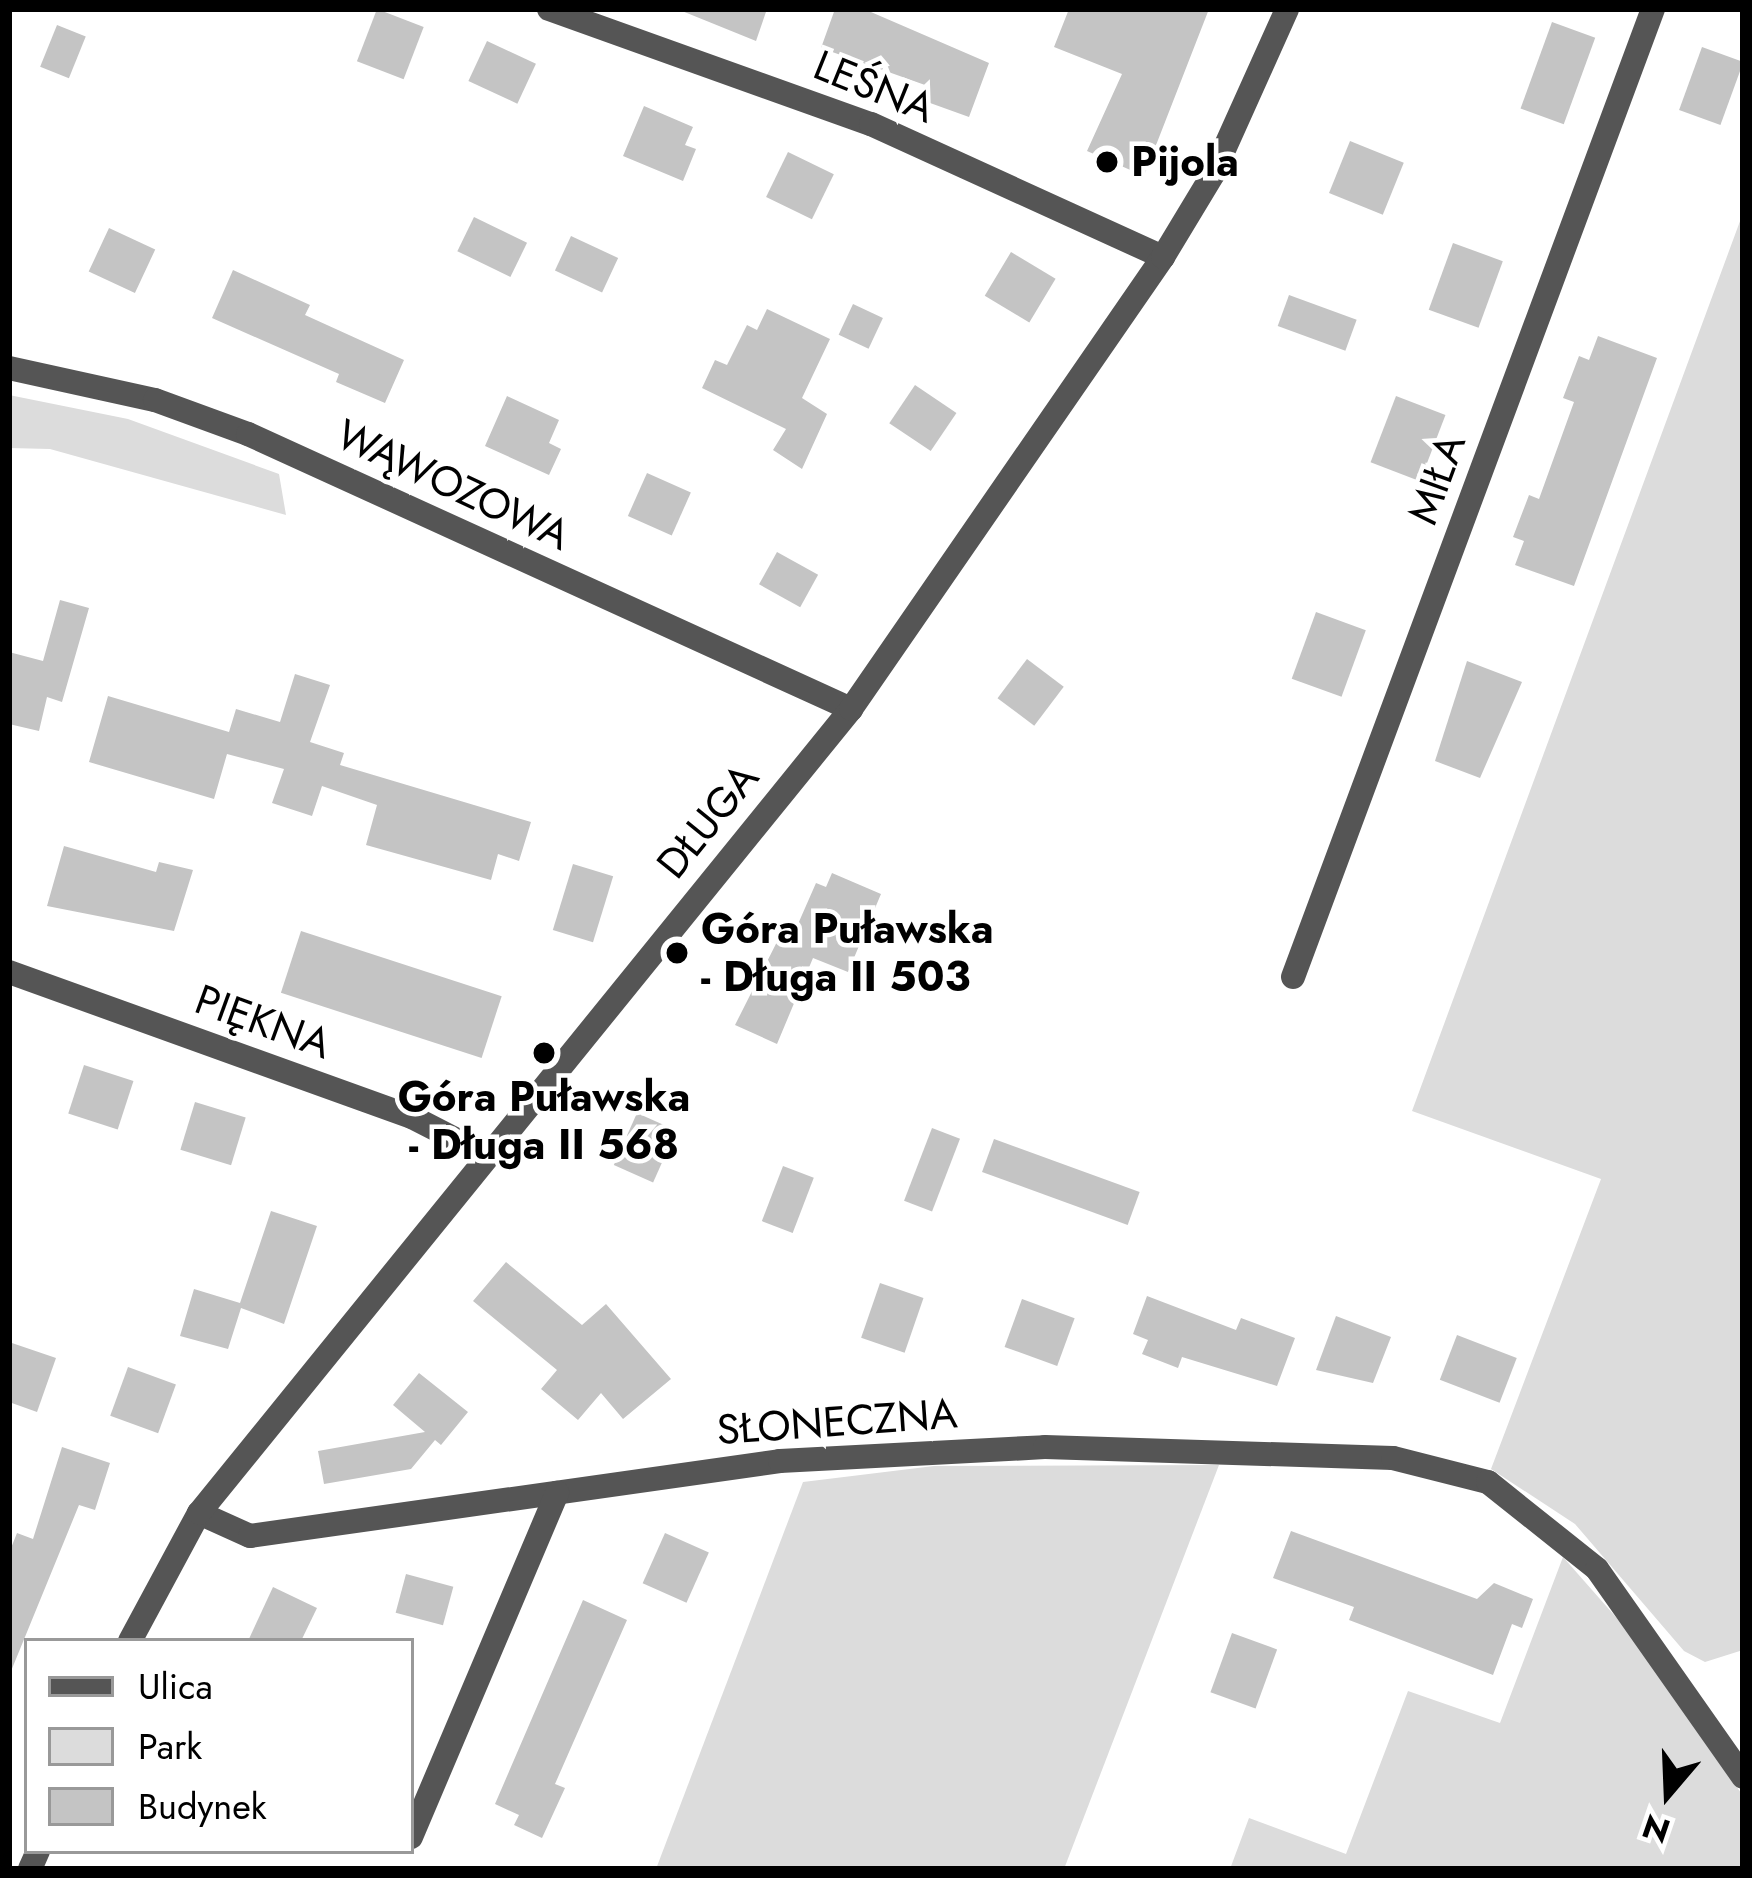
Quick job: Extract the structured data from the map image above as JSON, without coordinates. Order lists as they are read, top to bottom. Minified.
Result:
{"streets":{"street":["LEŚNA","MIŁA","WĄWOZOWA","DŁUGA","PIĘKNA","SŁONECZNA"]},"crossings":[["LEŚNA","DŁUGA"],["WĄWOZOWA","DŁUGA"],["DŁUGA","PIĘKNA"],["DŁUGA","SŁONECZNA"]],"places":["Pijola","Góra Puławska - Długa II 503","Góra Puławska - Długa II 568"],"legend":["Ulica","Park","Budynek"],"north":"bottom"}
